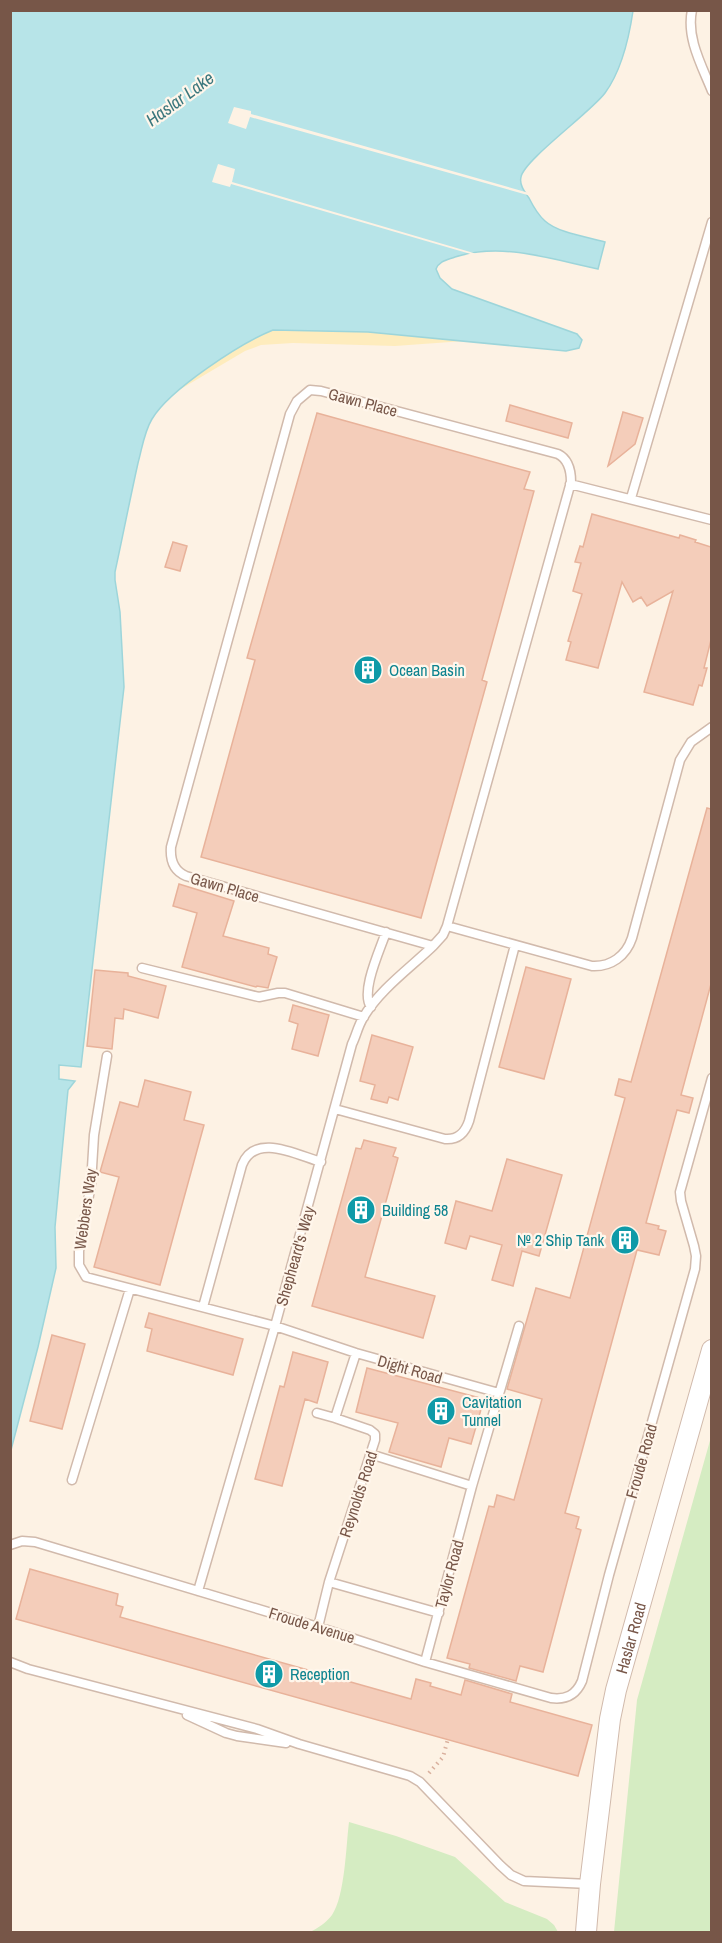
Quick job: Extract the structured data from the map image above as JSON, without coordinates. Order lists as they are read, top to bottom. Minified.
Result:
{"streets":{"street":["Haslar Road"],"lane":["Gawn Place","Webbers Way","Shepheard's Way","Dight Road","Froude Road","Reynolds Road","Taylor Road","Froude Avenue"]},"crossings":[["Gawn Place","Shepheard's Way"],["Webbers Way","Shepheard's Way"],["Webbers Way","Dight Road"],["Shepheard's Way","Dight Road"],["Shepheard's Way","Froude Avenue"],["Dight Road","Taylor Road"],["Froude Road","Taylor Road"],["Froude Road","Froude Avenue"],["Reynolds Road","Froude Avenue"],["Taylor Road","Froude Avenue"]],"water":["Haslar Lake"],"places":{"building":["Ocean Basin","Building 58","№ 2 Ship Tank","Cavitation Tunnel","Reception"]}}
